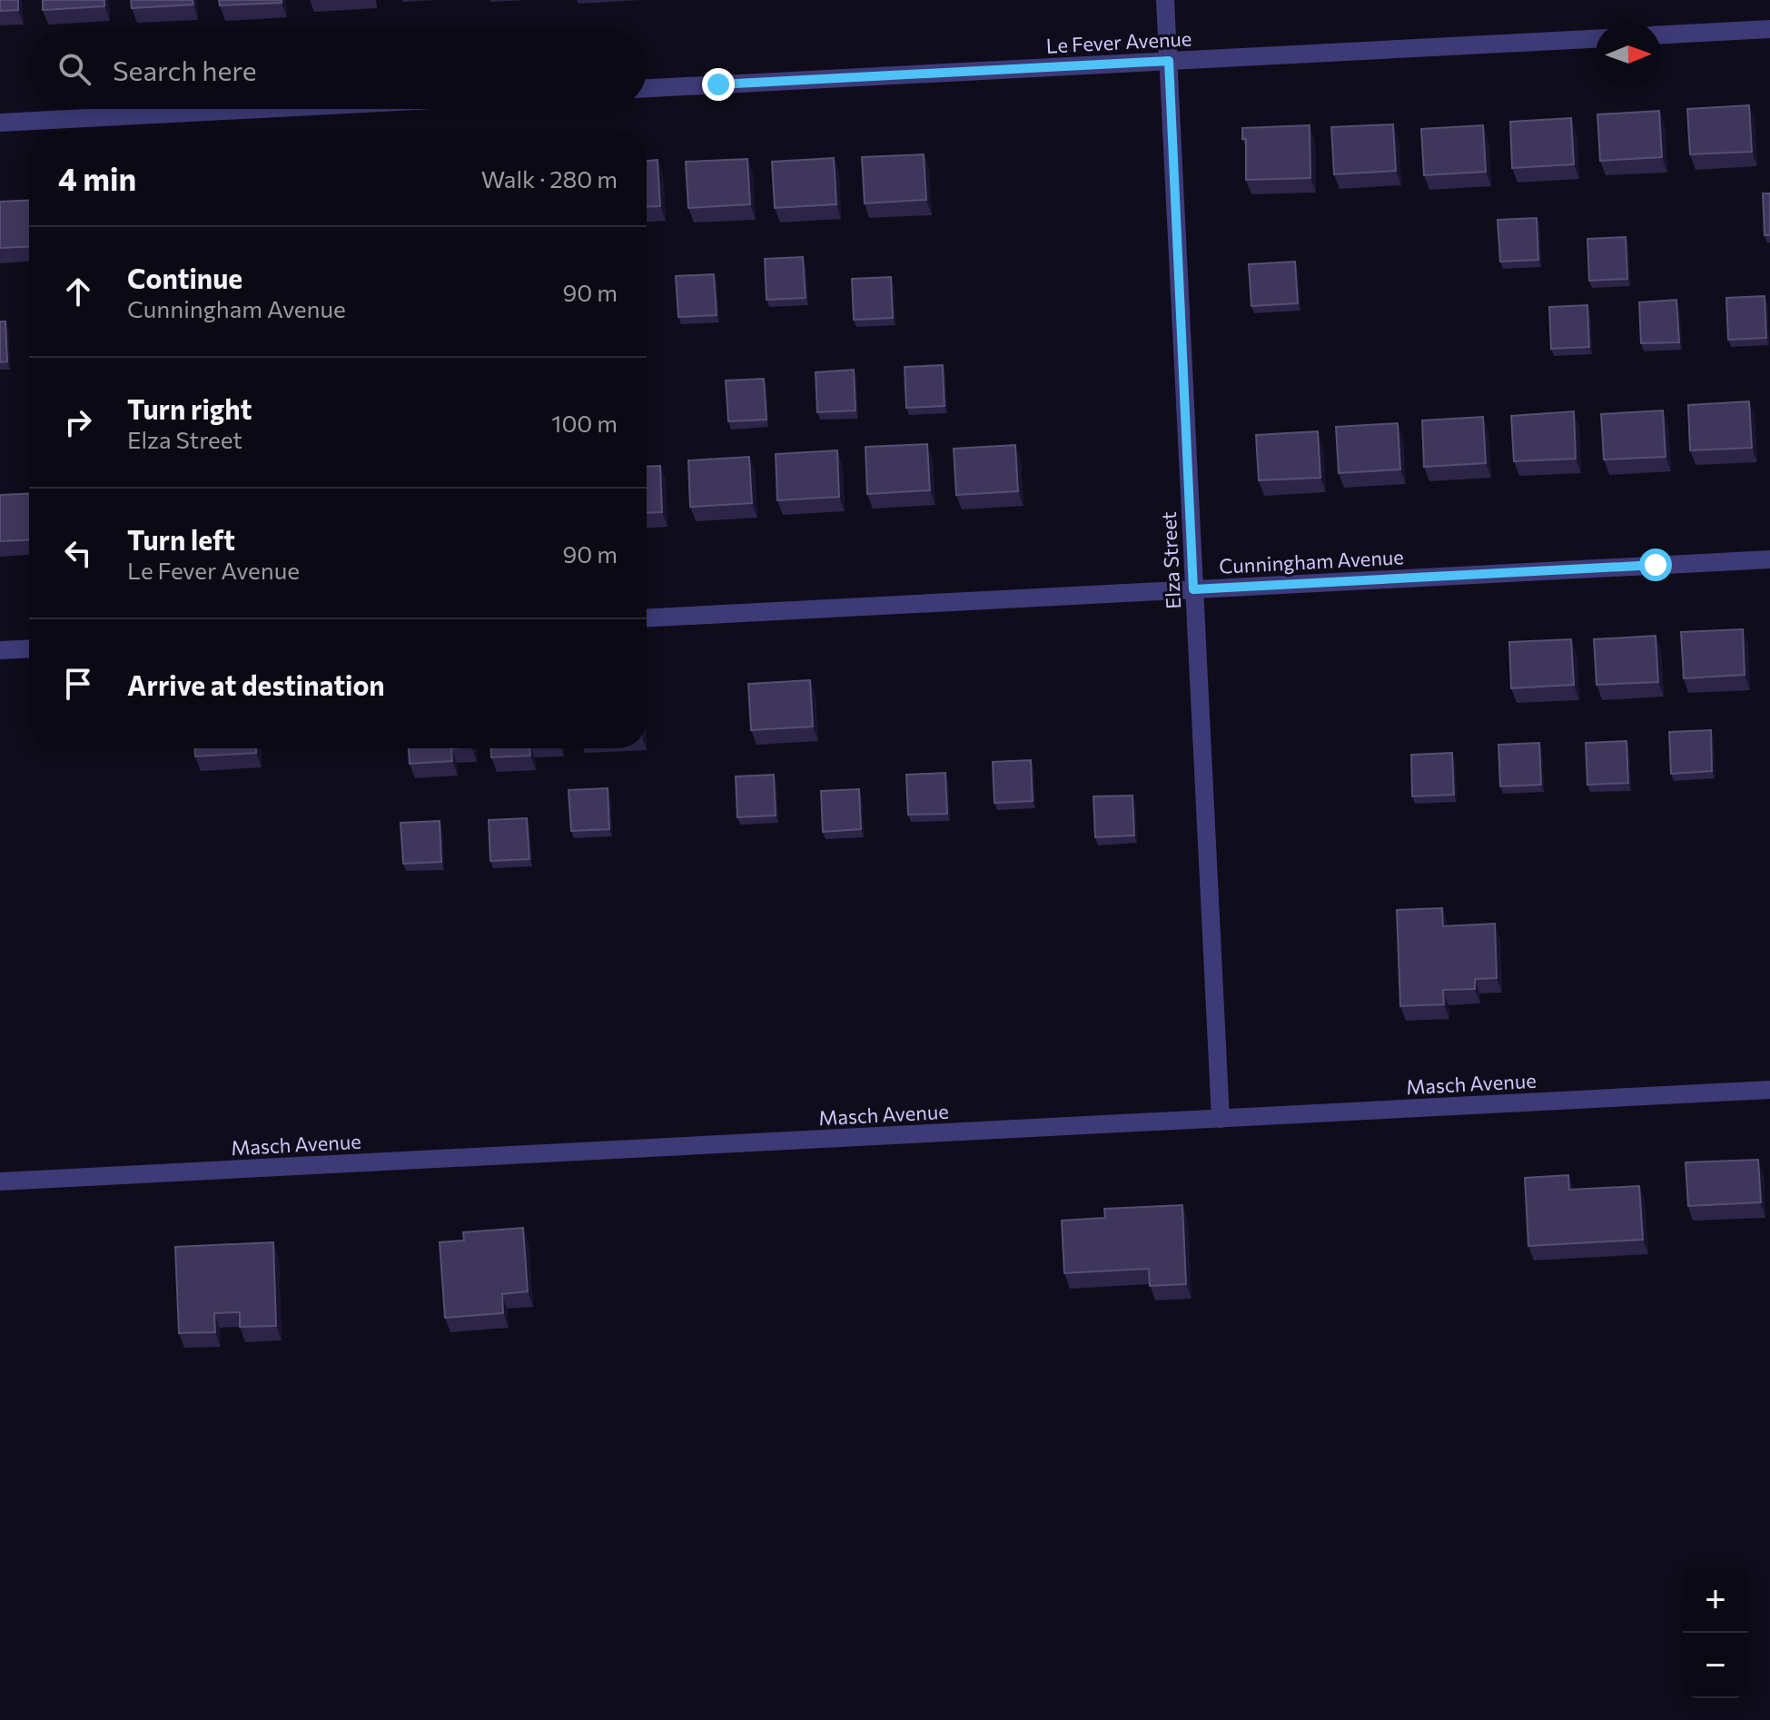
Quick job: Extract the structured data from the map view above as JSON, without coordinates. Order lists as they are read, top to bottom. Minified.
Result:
{"streets":{"street":["Le Fever Avenue","Elza Street","Cunningham Avenue","Masch Avenue"]},"crossings":[["Le Fever Avenue","Elza Street"],["Elza Street","Cunningham Avenue"],["Elza Street","Masch Avenue"]],"north":"right","page":{"search":"Search here","heading":["4 min","Walk · 280 m"],"list":[["Continue","Cunningham Avenue","90 m"],["Turn right","Elza Street","100 m"],["Turn left","Le Fever Avenue","90 m"],"Arrive at destination"],"map_buttons":["+","−"]}}
